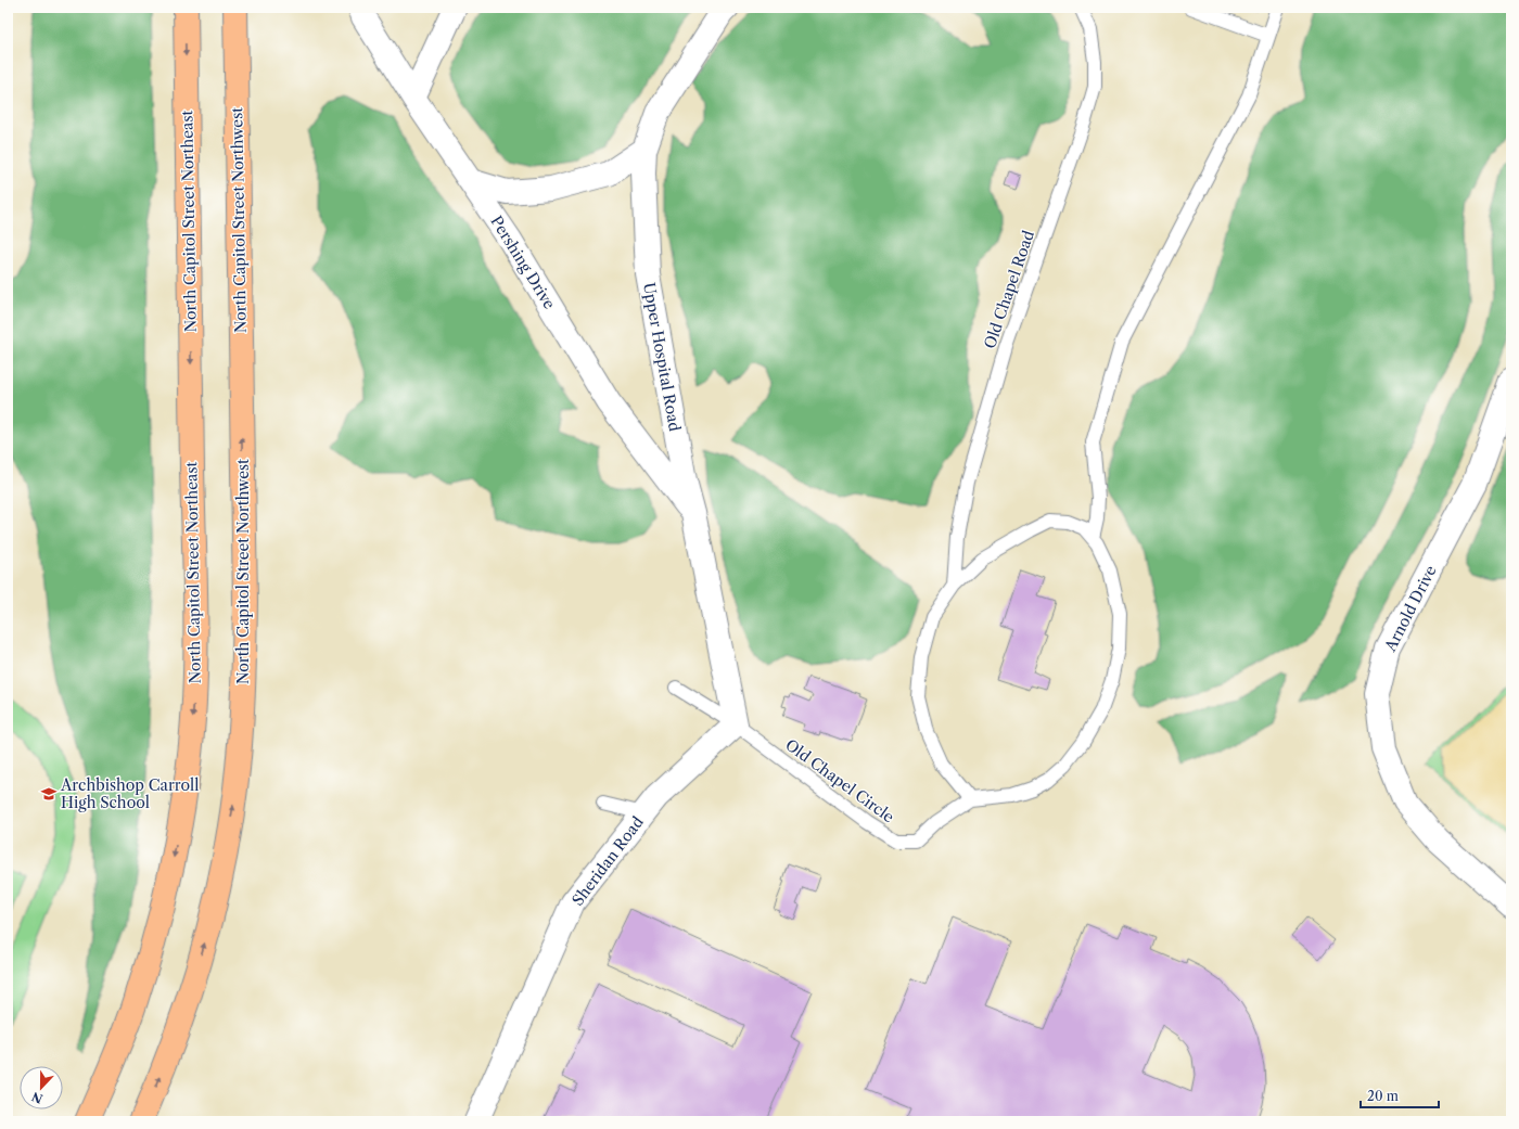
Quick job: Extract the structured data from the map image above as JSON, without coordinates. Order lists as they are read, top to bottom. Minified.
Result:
{"streets":{"main road":["North Capitol Street Northwest","North Capitol Street Northeast"],"street":["Pershing Drive","Upper Hospital Road","Arnold Drive","Sheridan Road"],"lane":["Old Chapel Road","Old Chapel Circle"]},"crossings":[["Pershing Drive","Upper Hospital Road"],["Old Chapel Road","Old Chapel Circle"],["Upper Hospital Road","Old Chapel Circle"],["Upper Hospital Road","Sheridan Road"],["Old Chapel Circle","Sheridan Road"]],"one_way":["North Capitol Street Northwest","North Capitol Street Northeast"],"places":{"school or university":["Archbishop Carroll High School"]},"scale_bar":"20 m","north":"bottom"}
